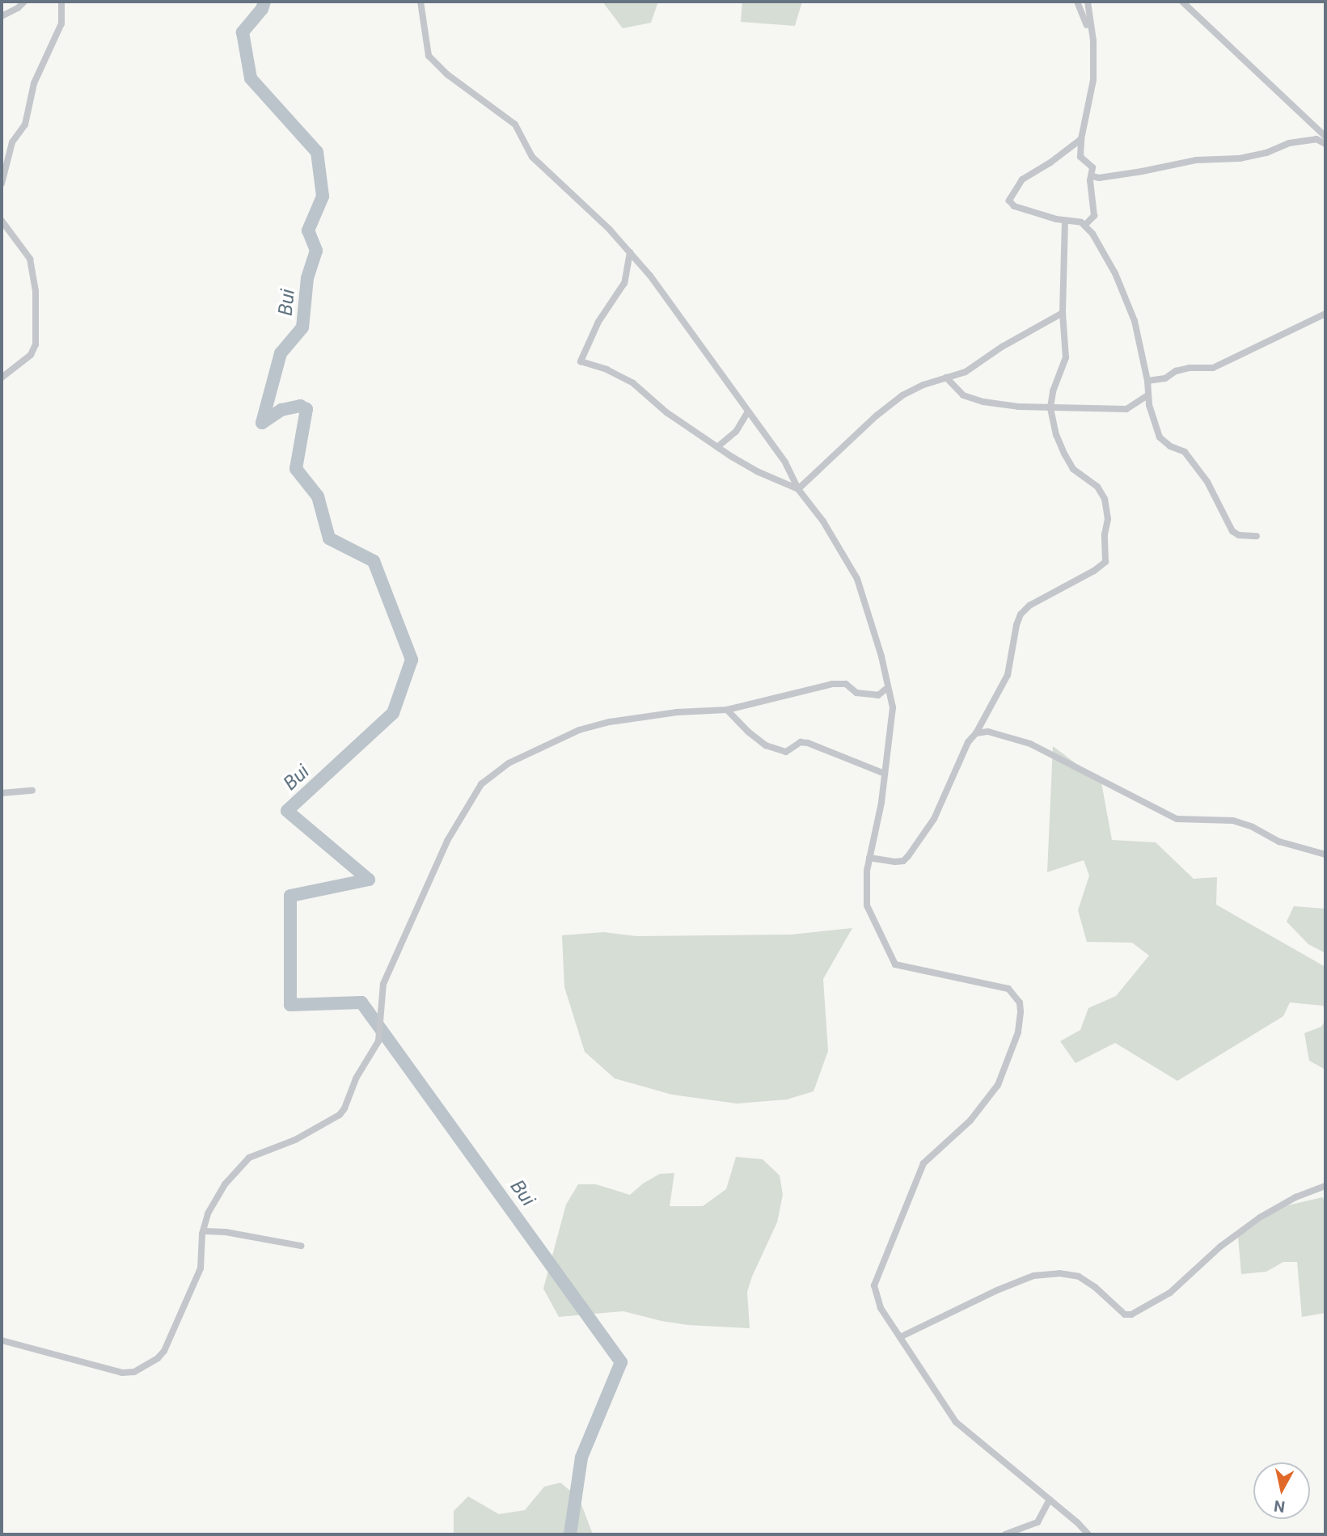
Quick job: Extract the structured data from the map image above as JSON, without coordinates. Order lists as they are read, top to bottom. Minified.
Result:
{"water":["Bui"],"north":"bottom"}
